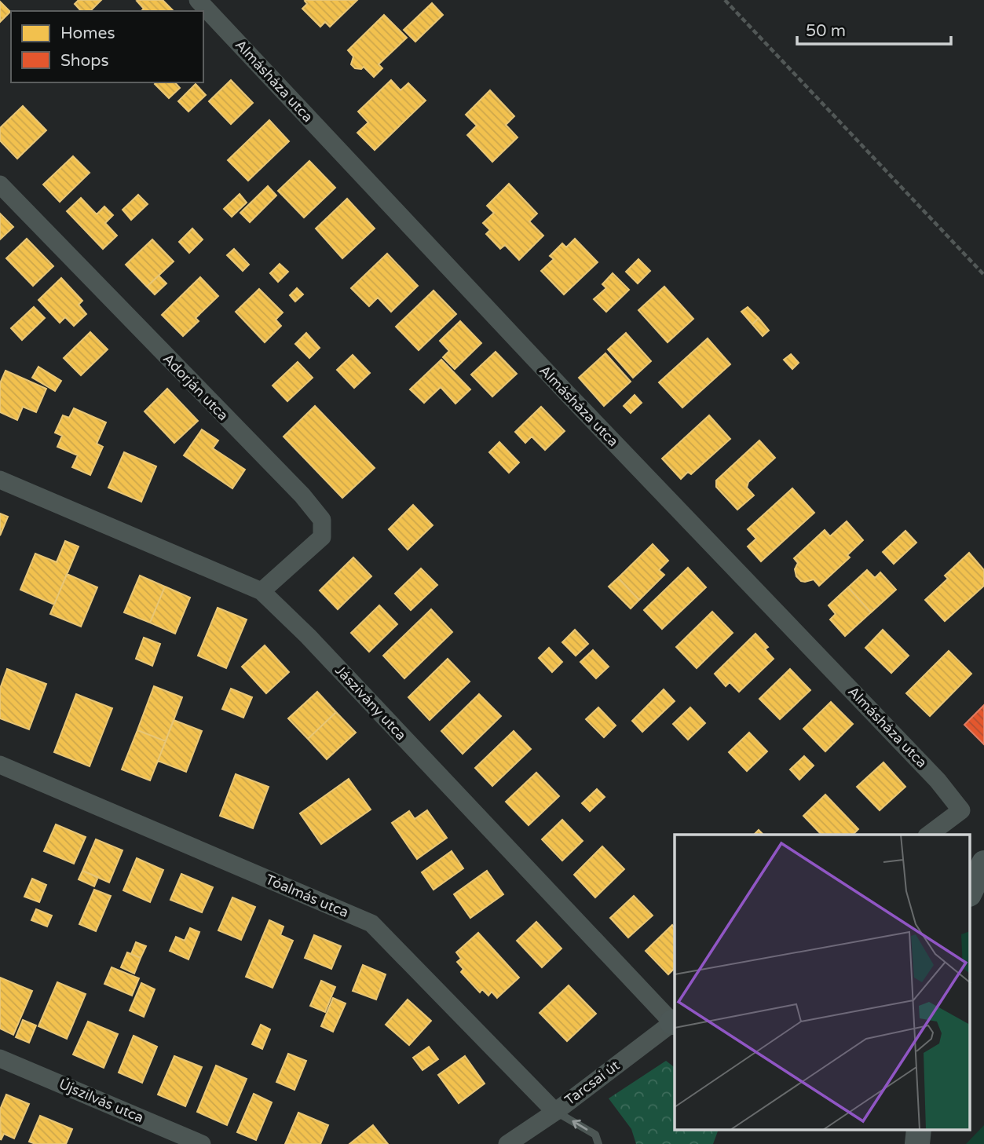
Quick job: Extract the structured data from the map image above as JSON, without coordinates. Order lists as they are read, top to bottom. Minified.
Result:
{"streets":{"street":["Almásháza utca","Adorján utca","Jászivány utca","Tóalmás utca","Tarcsai út","Újszilvás utca"]},"crossings":[["Adorján utca","Jászivány utca"],["Jászivány utca","Tarcsai út"],["Tóalmás utca","Tarcsai út"]],"legend":["Homes","Shops"],"scale_bar":"50 m"}
